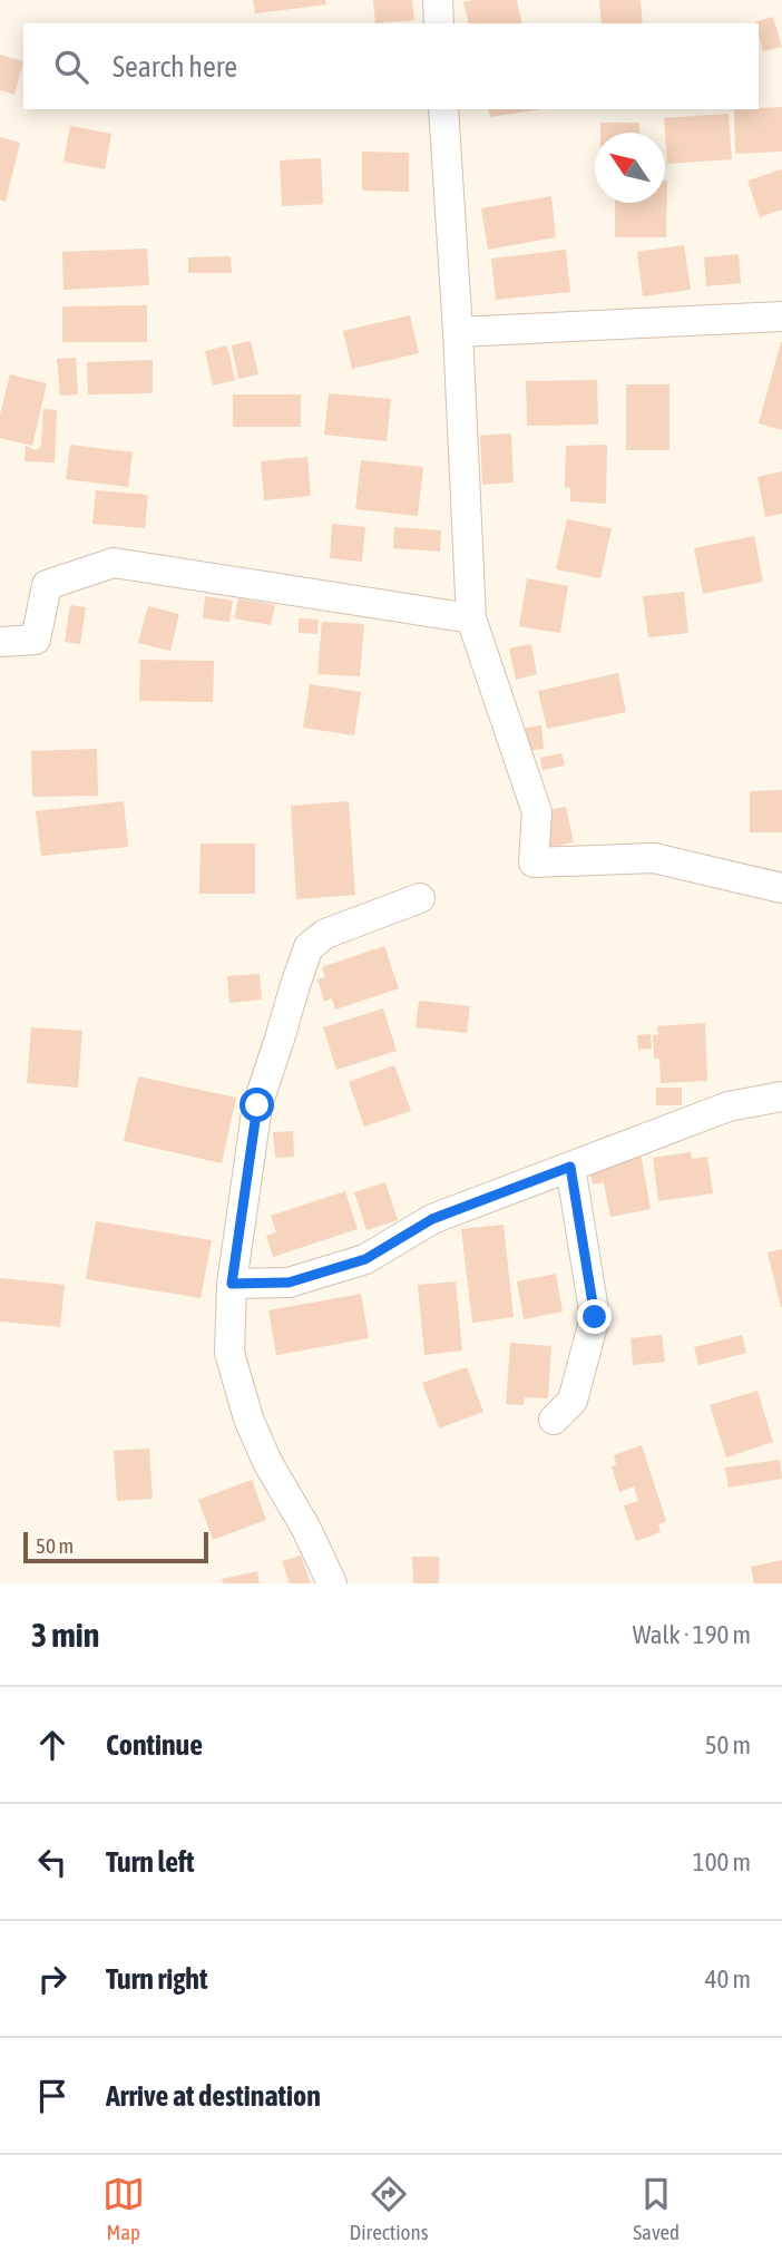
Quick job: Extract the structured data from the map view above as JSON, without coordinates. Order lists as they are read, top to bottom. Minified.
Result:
{"scale_bar":"50 m","north":"top left","page":{"search":"Search here","scale":"50 m","heading":["3 min","Walk · 190 m"],"list":[["Continue","50 m"],["Turn left","100 m"],["Turn right","40 m"],"Arrive at destination"],"nav":["Map","Directions","Saved"]}}
